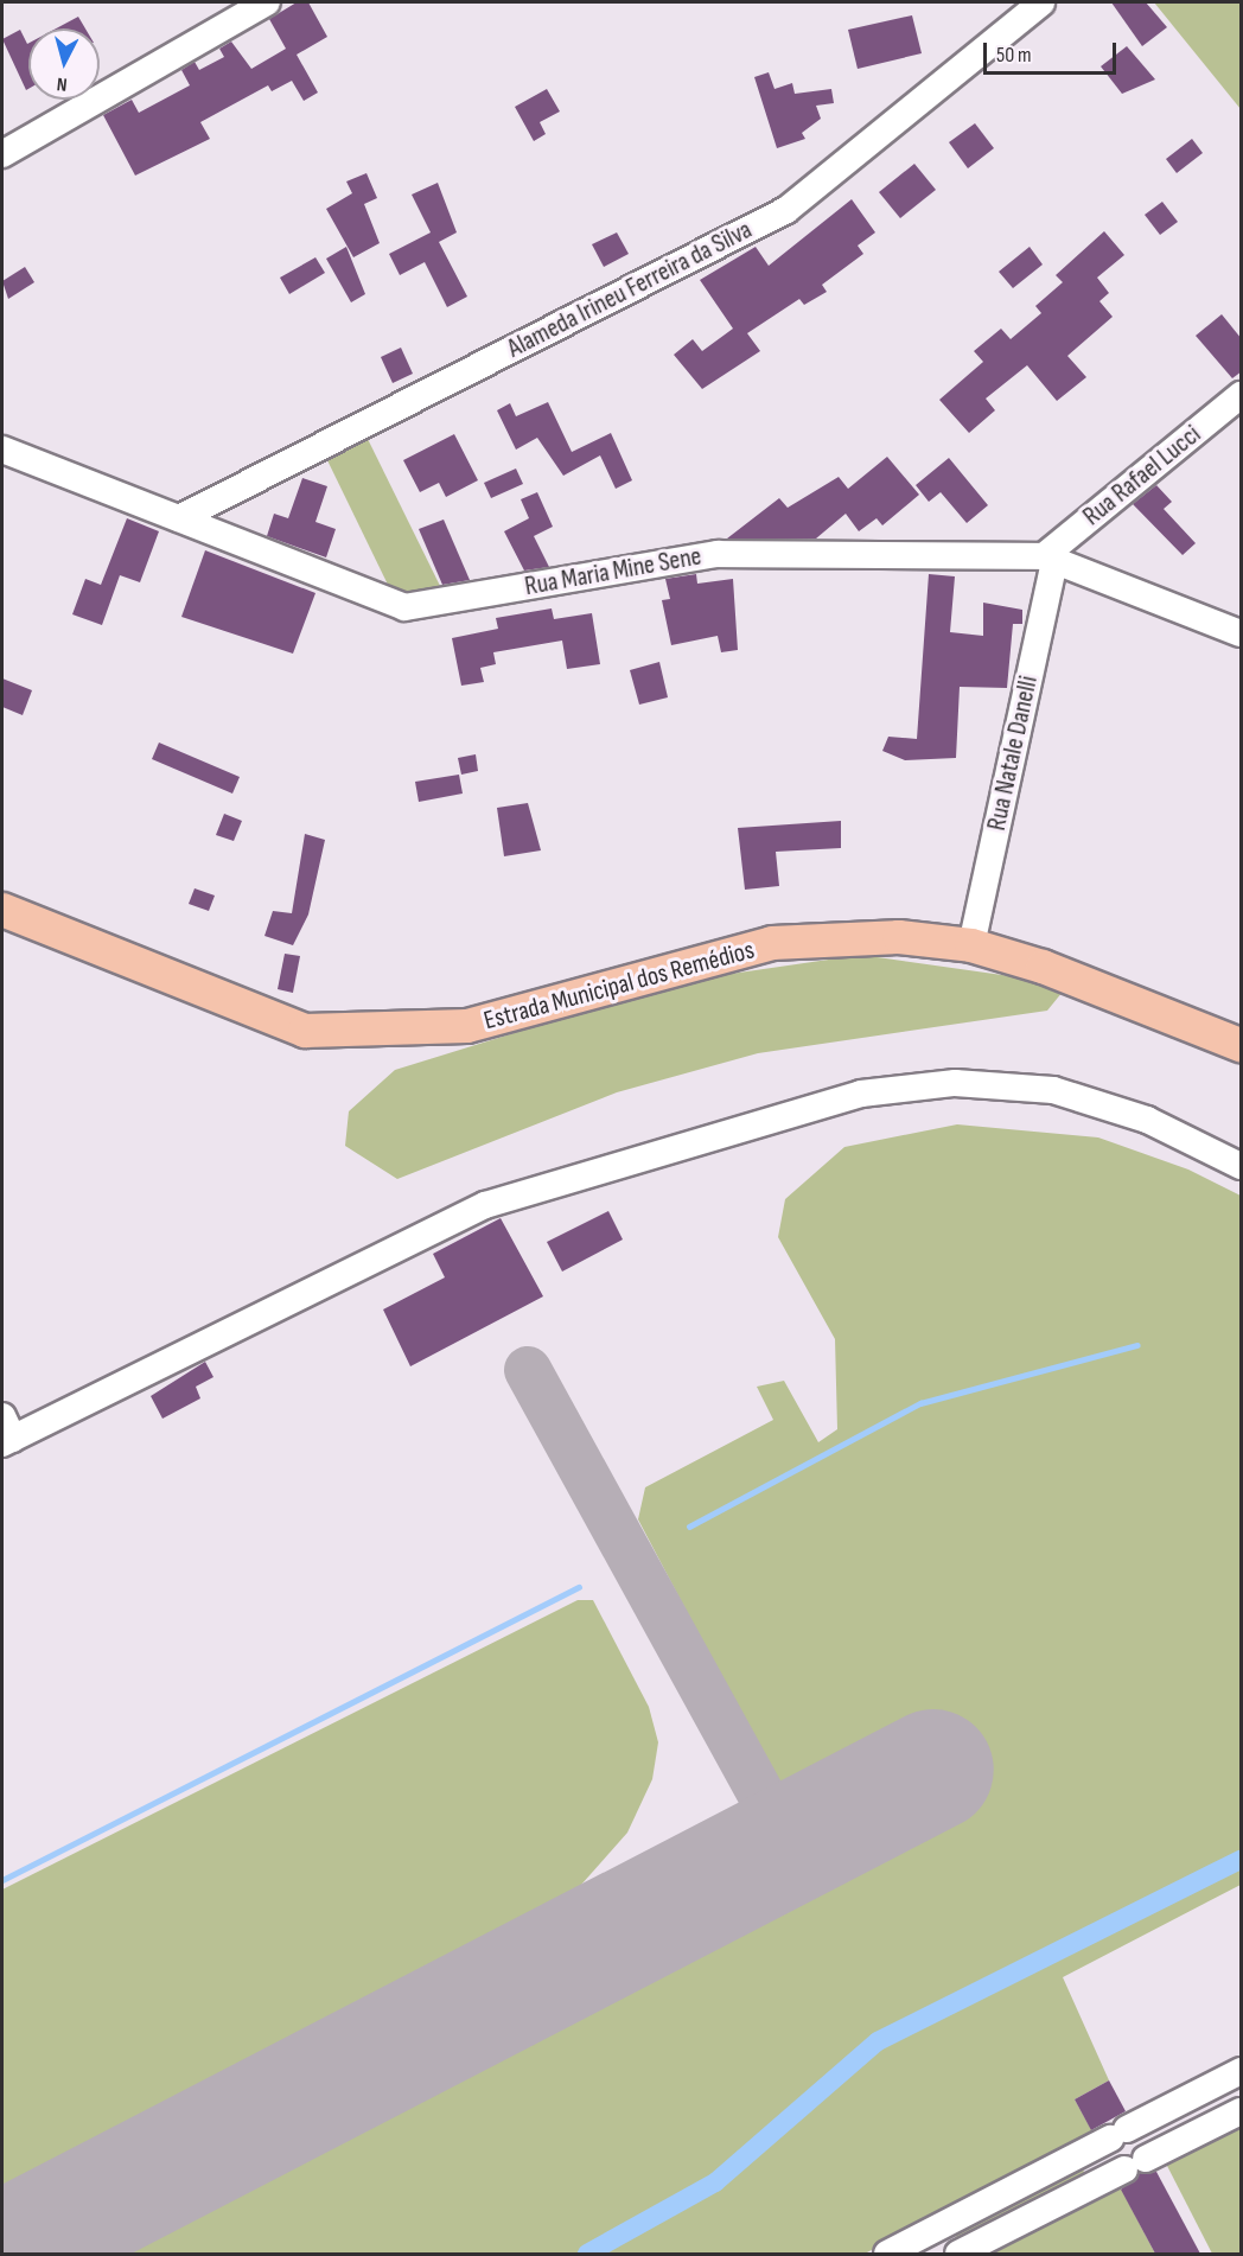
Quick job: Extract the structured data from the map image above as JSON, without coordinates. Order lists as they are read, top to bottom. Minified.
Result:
{"streets":{"main road":["Estrada Municipal dos Remédios"],"street":["Alameda Irineu Ferreira da Silva","Rua Rafael Lucci","Rua Maria Mine Sene","Rua Natale Danelli"]},"crossings":[["Alameda Irineu Ferreira da Silva","Rua Maria Mine Sene"],["Rua Rafael Lucci","Rua Maria Mine Sene"],["Rua Rafael Lucci","Rua Natale Danelli"],["Rua Maria Mine Sene","Rua Natale Danelli"],["Rua Natale Danelli","Estrada Municipal dos Remédios"]],"scale_bar":"50 m","north":"bottom"}
